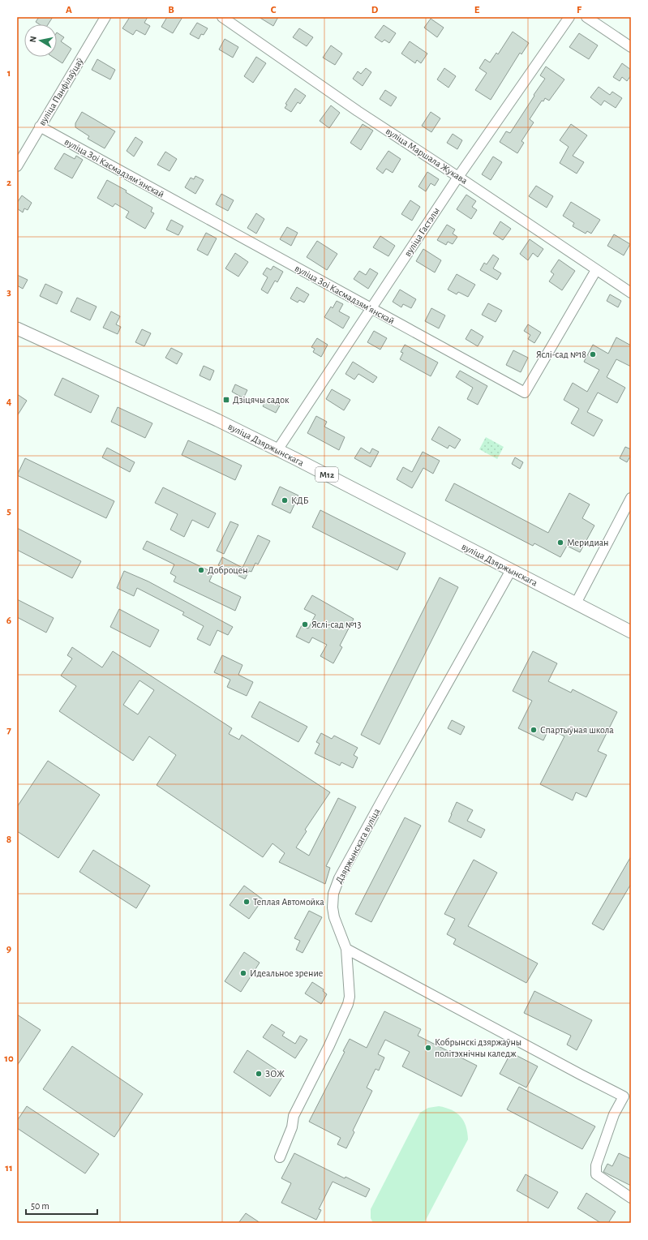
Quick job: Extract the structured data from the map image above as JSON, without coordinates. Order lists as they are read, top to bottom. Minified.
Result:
{"streets":{"main road":["вуліца Дзяржынскага","М12"],"street":["вуліца Панфілаўцаў","вуліца Маршала Жукава","вуліца Зоі Касмадзямʼянскай","вуліца Гастэлы","Дзяржынскага вуліца"]},"crossings":[["вуліца Панфілаўцаў","вуліца Зоі Касмадзямʼянскай"],["вуліца Маршала Жукава","вуліца Зоі Касмадзямʼянскай"],["вуліца Маршала Жукава","вуліца Гастэлы"],["вуліца Зоі Касмадзямʼянскай","вуліца Гастэлы"],["вуліца Гастэлы","вуліца Дзяржынскага"],["вуліца Дзяржынскага","Дзяржынскага вуліца"]],"places":{"other":["Яслі-сад №18","КДБ","Меридиан","Доброцен","Яслі-сад №13","Спартыўная школа","Теплая Автомойка","Идеальное зрение","Кобрынскі дзяржаўны політэхнічны каледж","ЗОЖ"],"transit":["Дзіцячы садок"]},"scale_bar":"50 m","north":"left","grid":{"columns":["A","B","C","D","E","F"],"rows":["1","2","3","4","5","6","7","8","9","10","11"]}}
